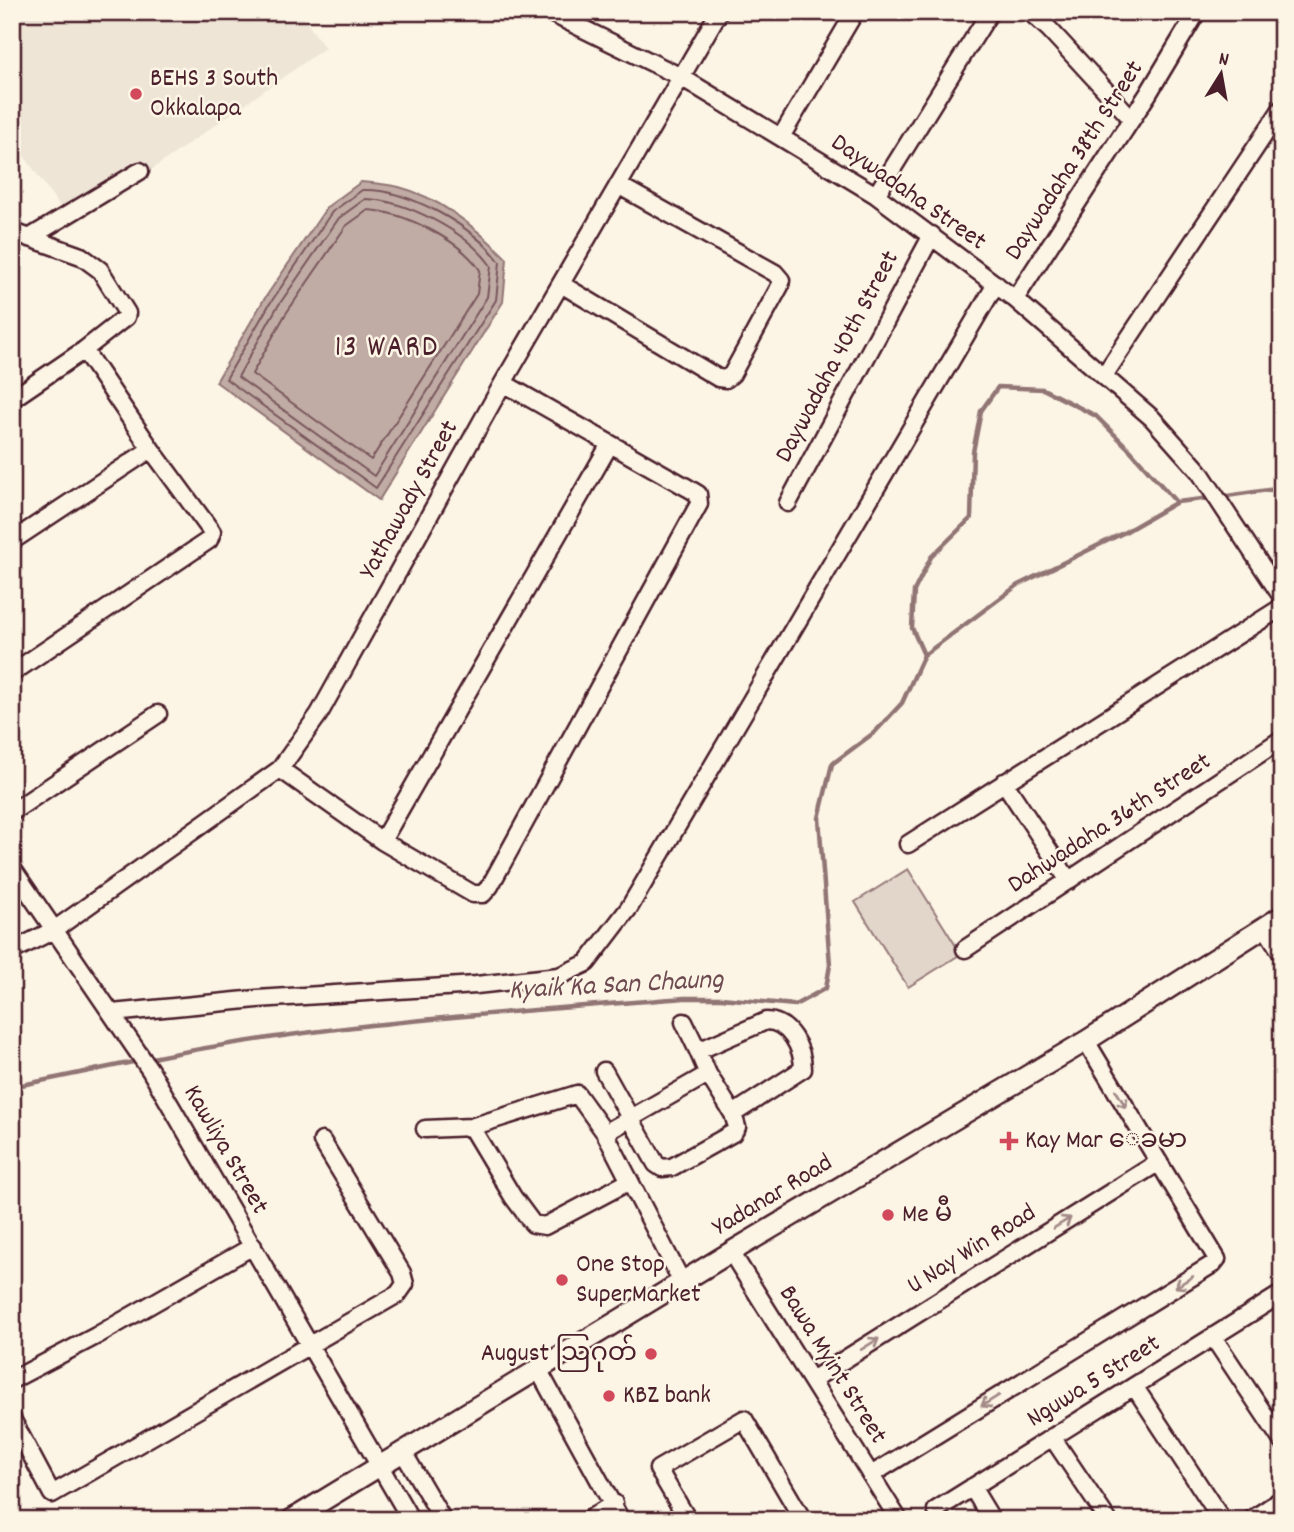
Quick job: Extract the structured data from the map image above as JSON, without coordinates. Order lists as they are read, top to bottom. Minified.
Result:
{"streets":{"main road":["Yadanar Road"],"street":["Daywadaha 38th Street","Daywadaha Street","Daywadaha 40th Street","Yathawady Street","Dahwadaha 36th Street","Kawliya Street","U Nay Win Road","Bawa Myint Street","Nguwa 5 Street"]},"crossings":[["Daywadaha 38th Street","Daywadaha Street"],["Daywadaha Street","Daywadaha 40th Street"],["Daywadaha Street","Yathawady Street"],["Yathawady Street","Kawliya Street"],["Kawliya Street","Yadanar Road"],["Yadanar Road","Bawa Myint Street"],["U Nay Win Road","Bawa Myint Street"]],"one_way":["U Nay Win Road"],"districts":["13 WARD"],"water":["Kyaik Ka San Chaung"],"places":{"other":["BEHS 3 South Okkalapa","Me မီ","One Stop SuperMarket","August သြဂုတ်","KBZ bank"],"health":["Kay Mar ေခမာ"]},"north":"top"}
